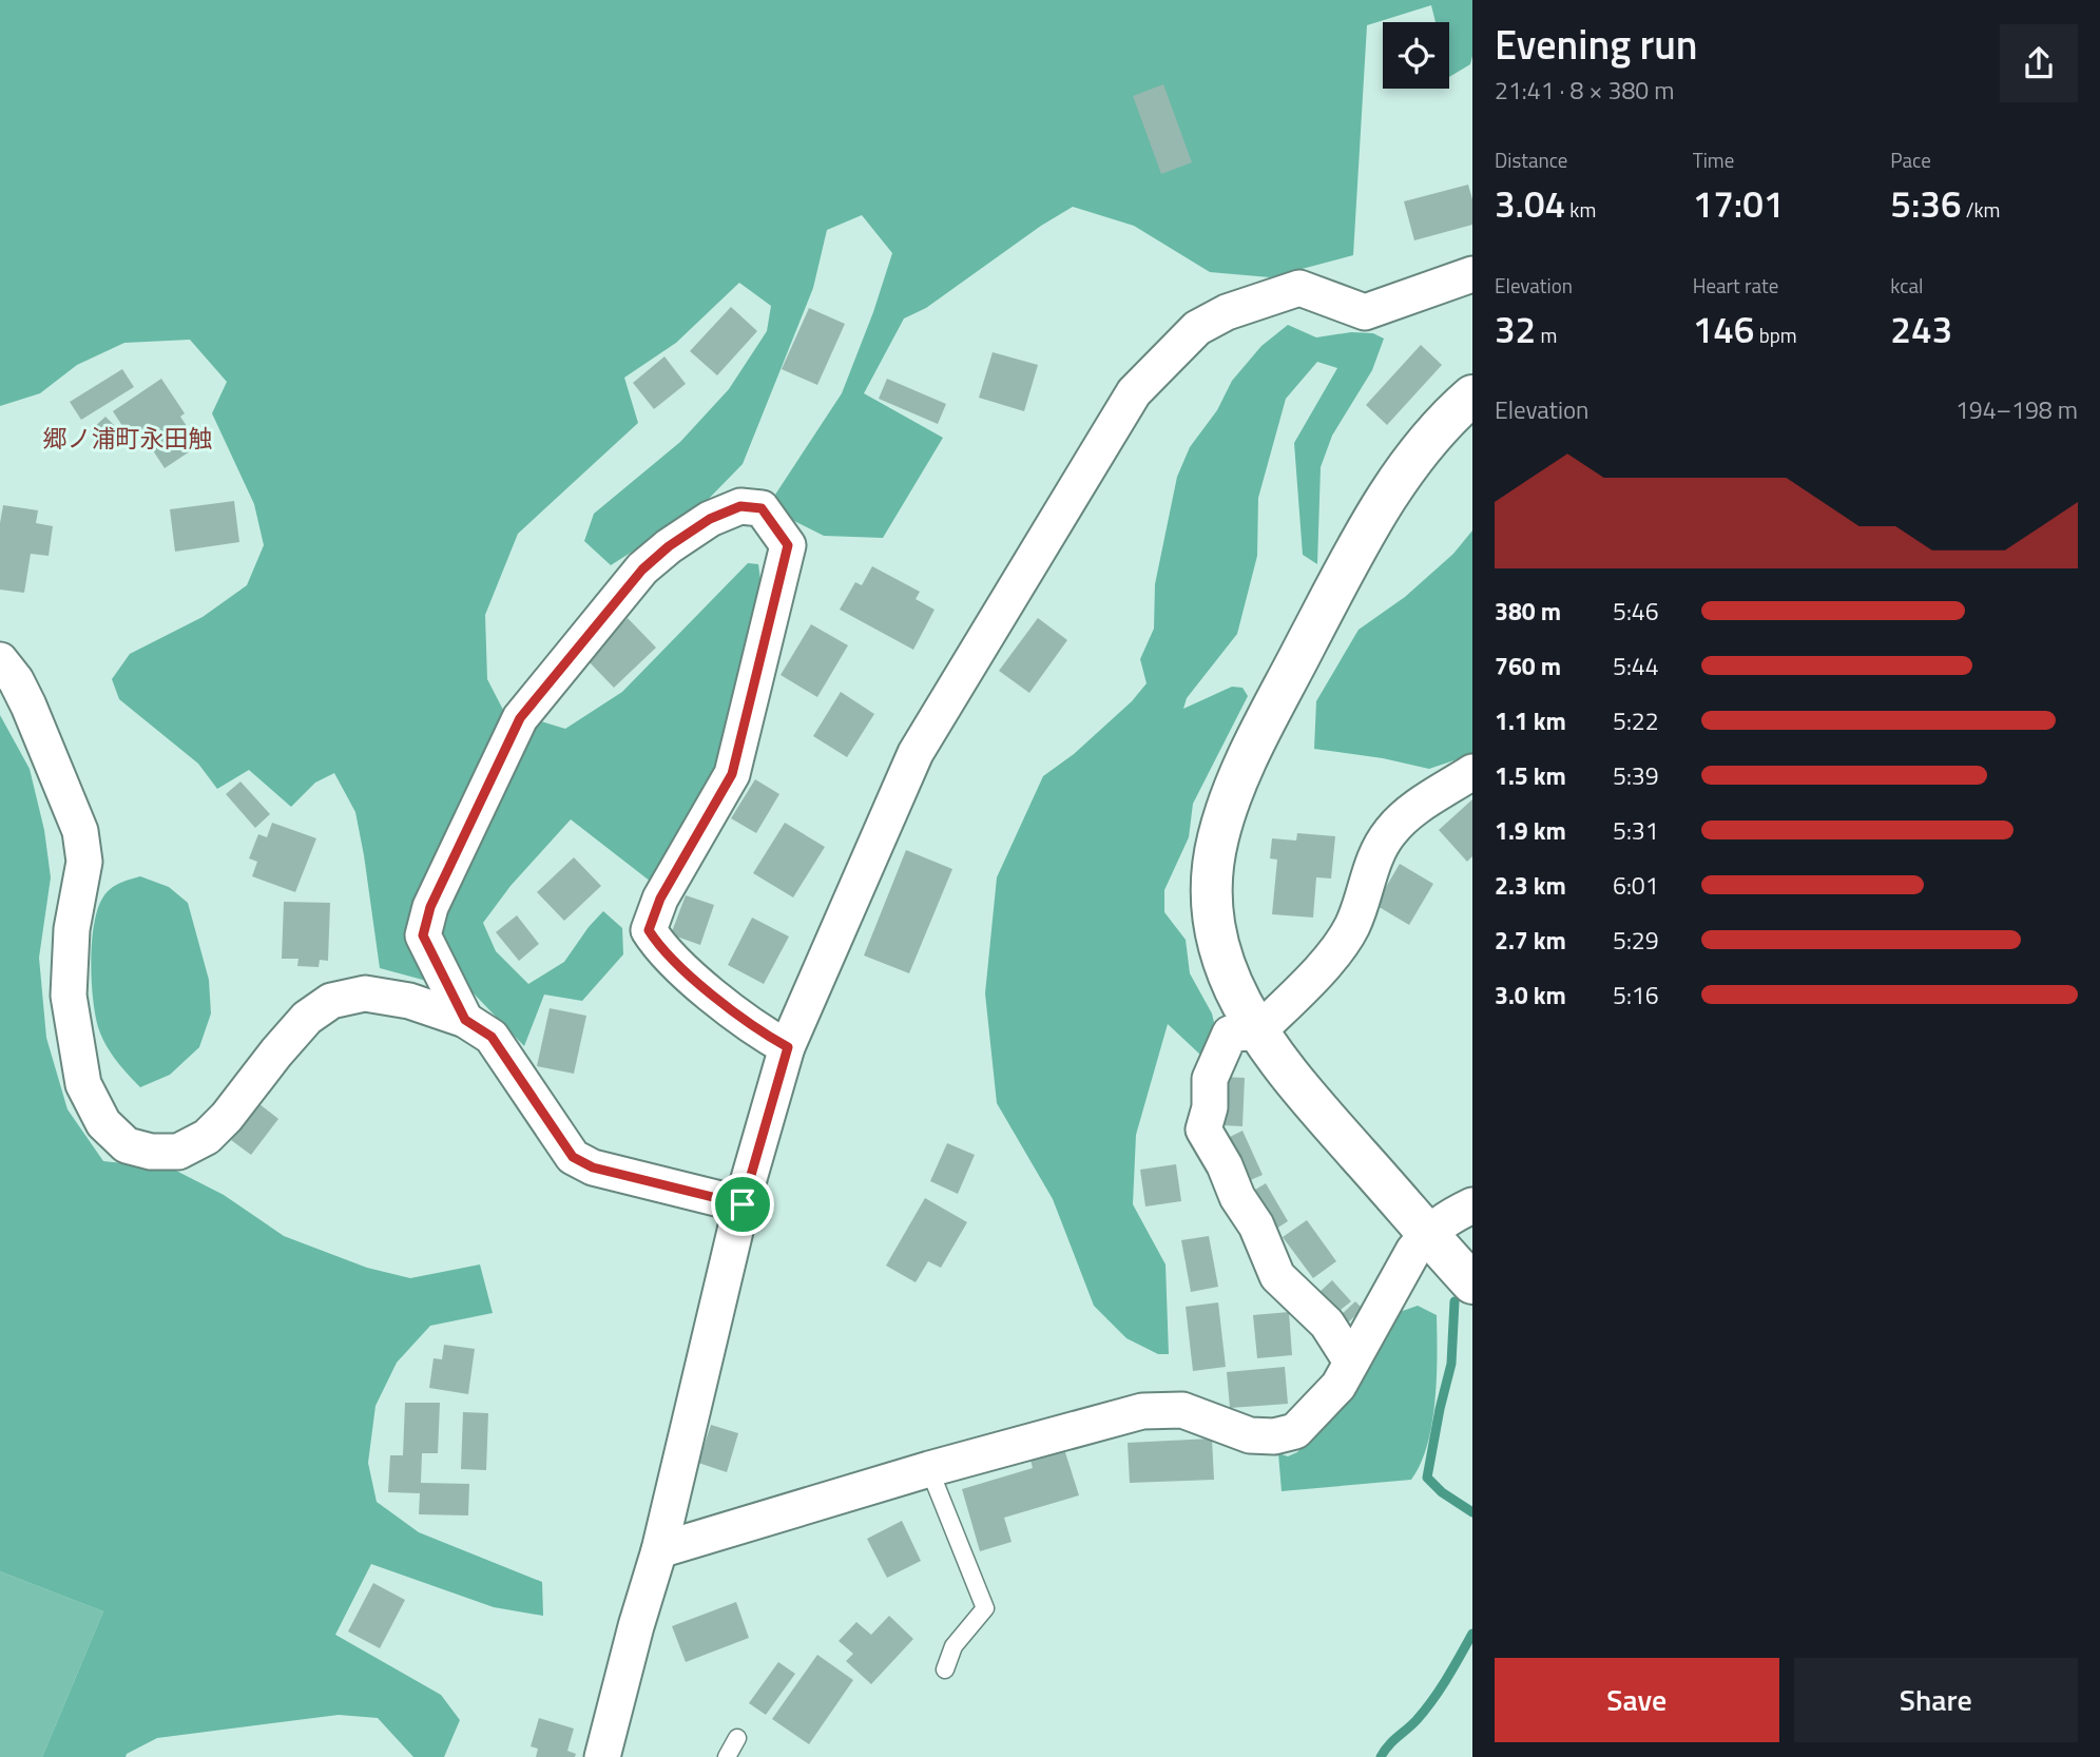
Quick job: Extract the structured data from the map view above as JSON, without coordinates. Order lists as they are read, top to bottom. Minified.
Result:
{"districts":["郷ノ浦町永田触"],"page":{"heading":["Evening run","21:41 · 8 × 380 m"],"stats":[["Distance","3.04 km"],["Time","17:01"],["Pace","5:36 /km"],["Elevation","32 m"],["Heart rate","146 bpm"],["kcal","243"]],"chart":["Elevation","194–198 m"],"list":[{"name":"380 m","note":"5:46"},{"name":"760 m","note":"5:44"},{"name":"1.1 km","note":"5:22"},{"name":"1.5 km","note":"5:39"},{"name":"1.9 km","note":"5:31"},{"name":"2.3 km","note":"6:01"},{"name":"2.7 km","note":"5:29"},{"name":"3.0 km","note":"5:16"}],"buttons":["Save","Share"]}}
